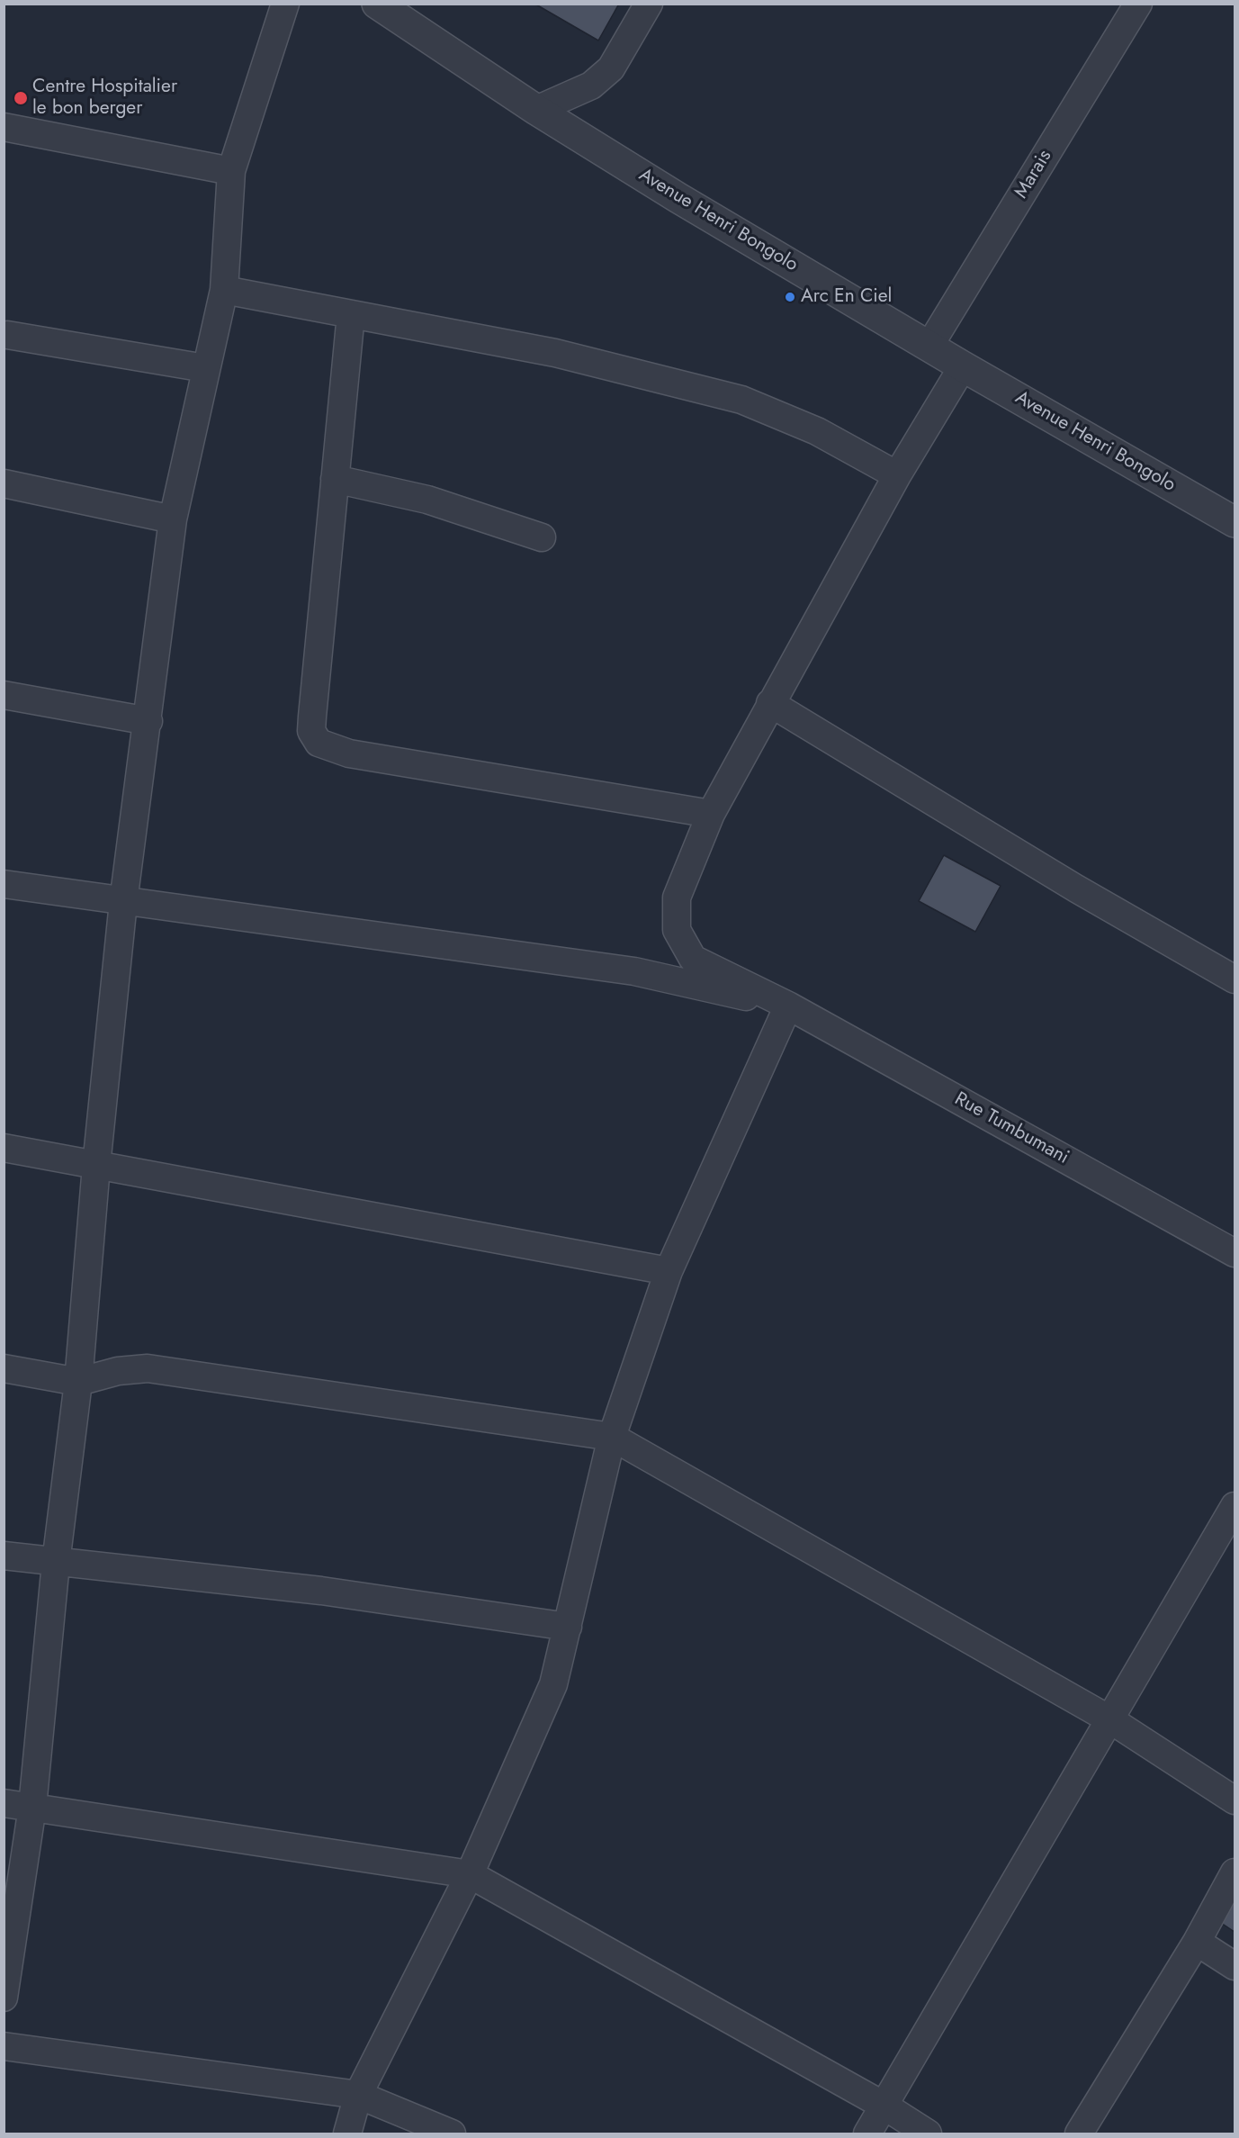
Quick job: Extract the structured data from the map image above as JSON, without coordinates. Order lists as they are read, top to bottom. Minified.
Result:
{"streets":{"street":["Marais","Avenue Henri Bongolo","Rue Tumbumani"]},"crossings":[["Marais","Avenue Henri Bongolo"]],"places":["Centre Hospitalier le bon berger","Arc En Ciel"]}
